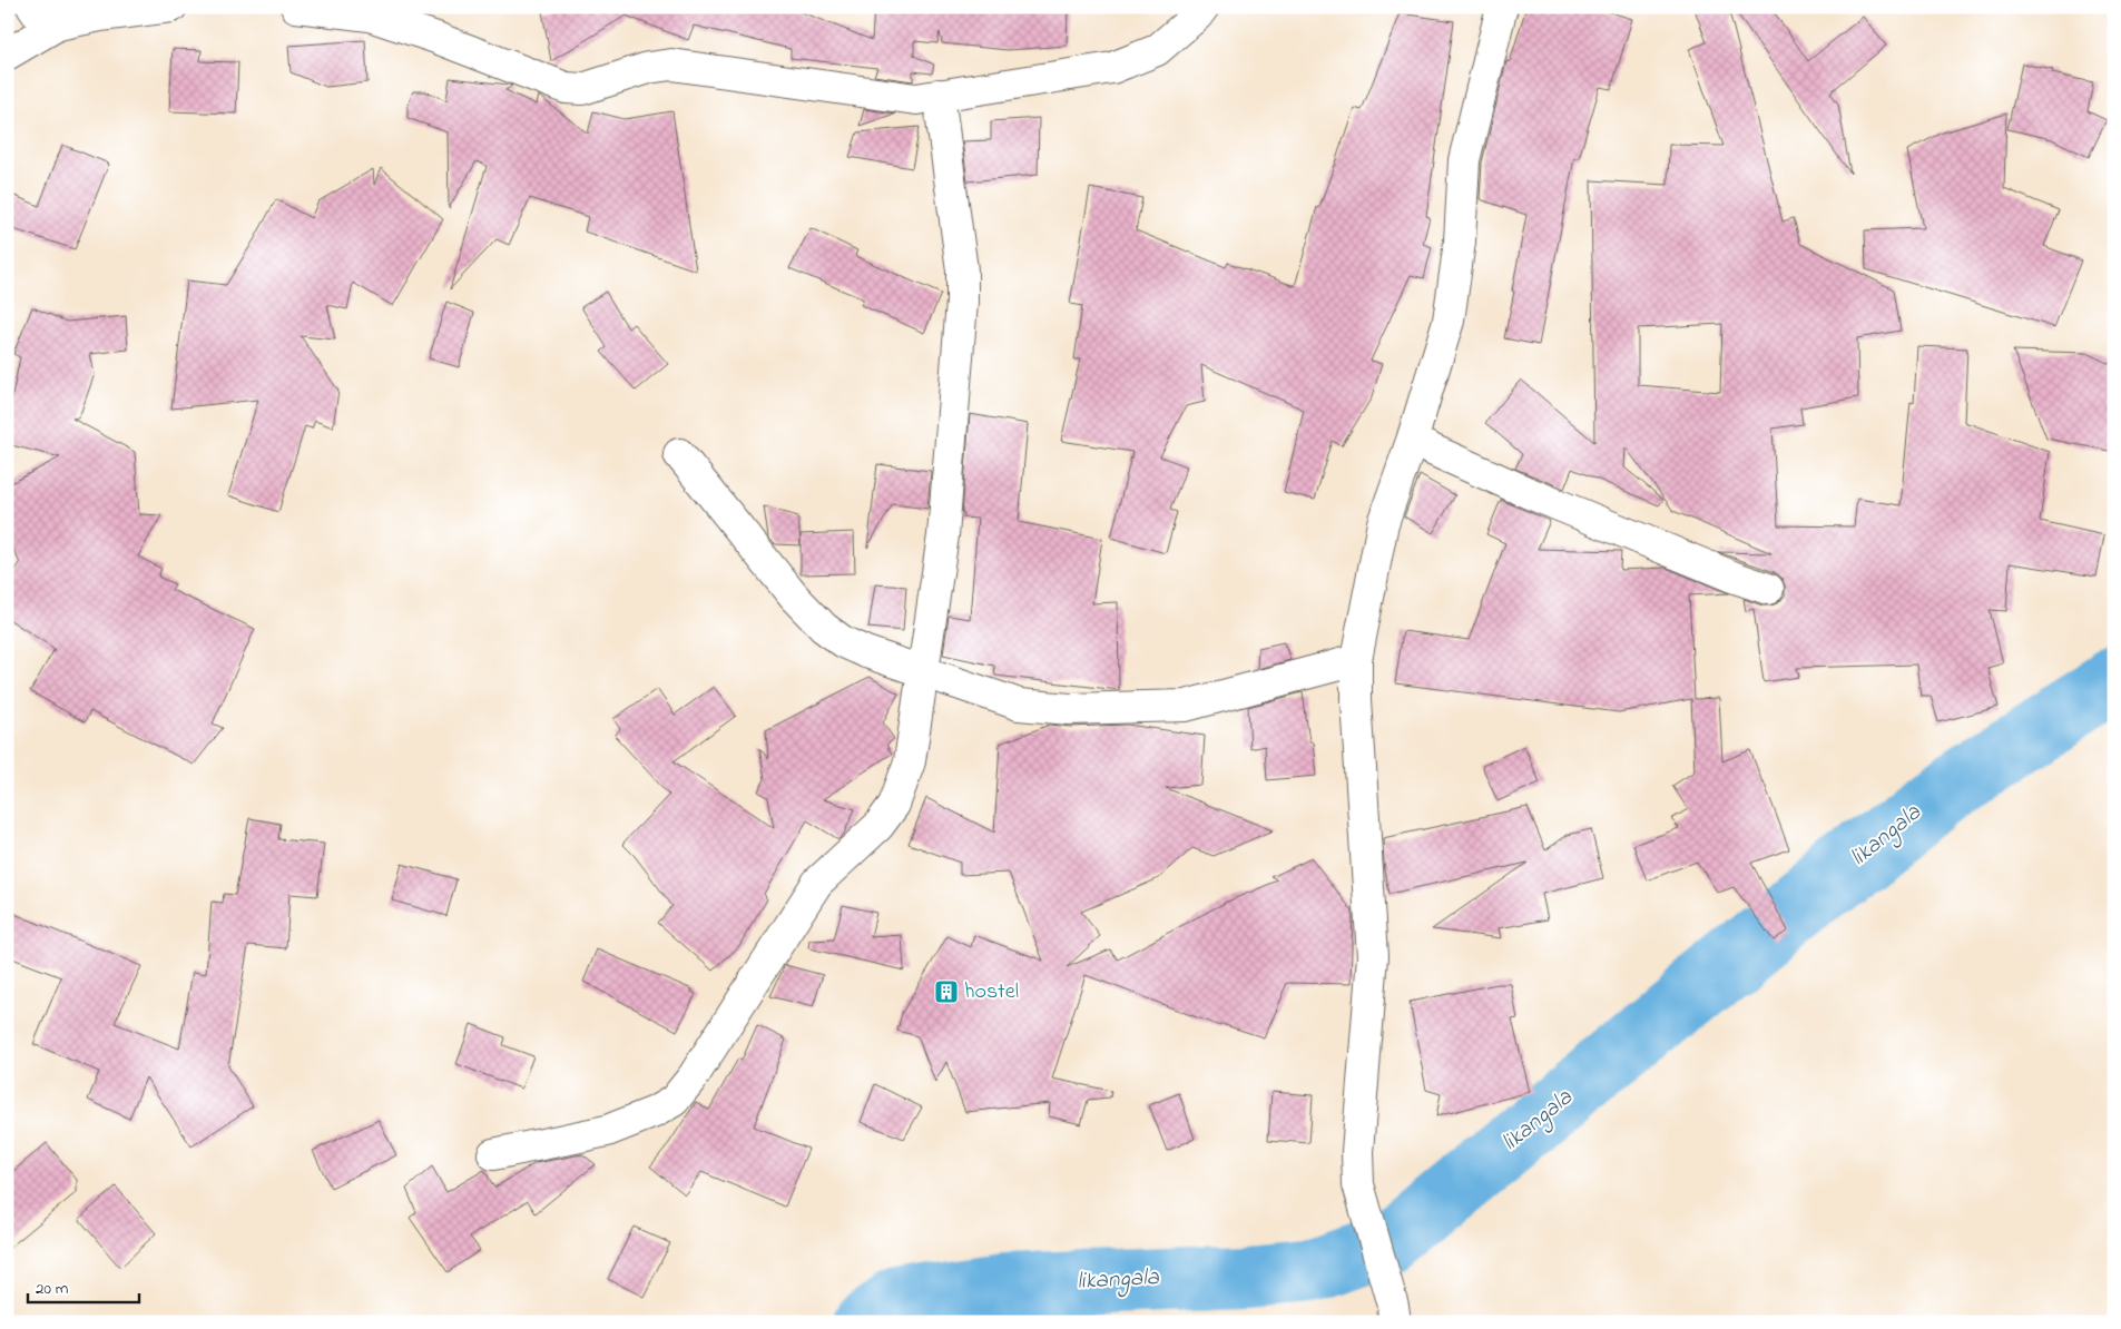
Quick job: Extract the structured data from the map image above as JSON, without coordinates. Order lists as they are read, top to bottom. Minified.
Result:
{"water":["likangala"],"places":{"building":["hostel"]},"scale_bar":"20 m"}
